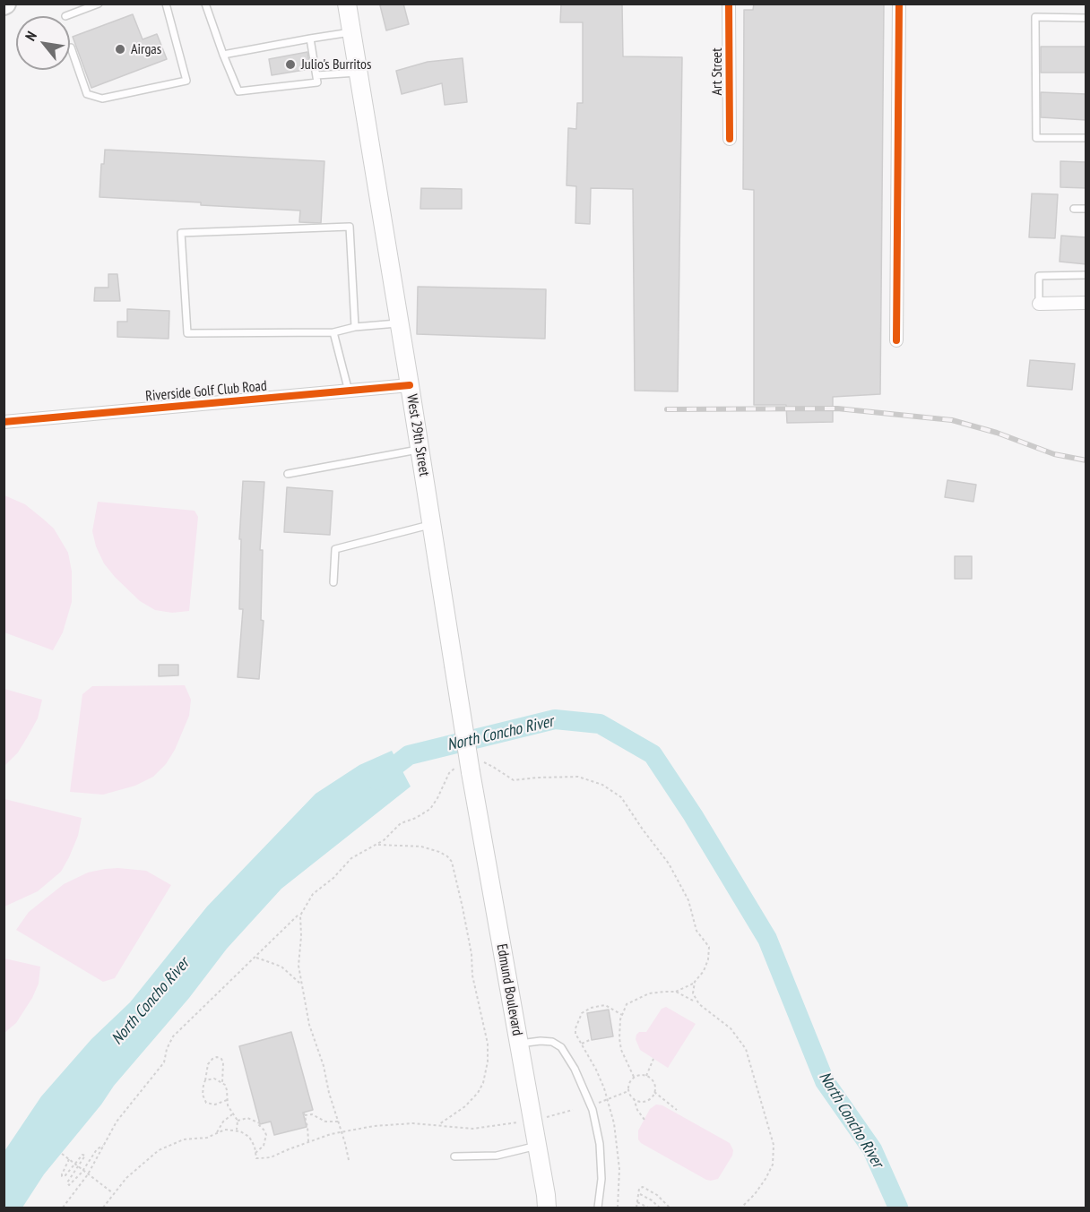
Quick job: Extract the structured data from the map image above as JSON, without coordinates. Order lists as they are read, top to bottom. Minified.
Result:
{"streets":{"main road":["West 29th Street","Edmund Boulevard"],"street":["Art Street","Riverside Golf Club Road"]},"crossings":[["Riverside Golf Club Road","West 29th Street"],["West 29th Street","Edmund Boulevard"]],"water":["North Concho River"],"places":["Airgas","Julio's Burritos"],"north":"top left"}
